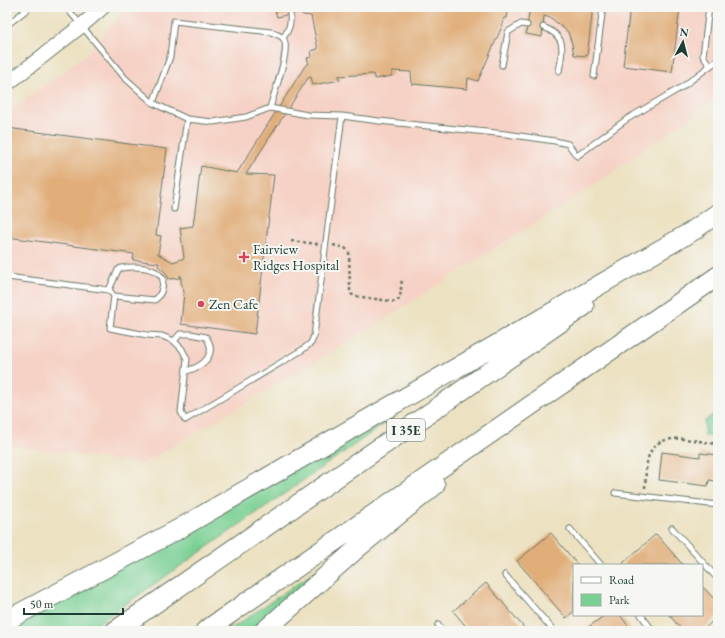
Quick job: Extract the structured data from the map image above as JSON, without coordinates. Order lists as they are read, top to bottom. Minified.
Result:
{"streets":{"highway":["I 35E"]},"places":{"health":["Fairview Ridges Hospital"],"other":["Zen Cafe"]},"legend":["Road","Park"],"scale_bar":"50 m","north":"top"}
